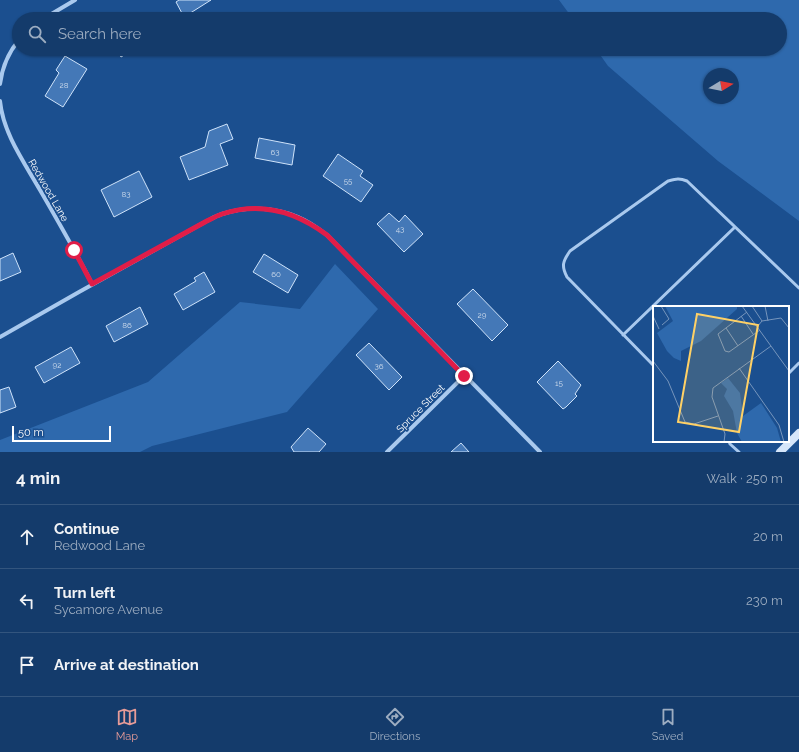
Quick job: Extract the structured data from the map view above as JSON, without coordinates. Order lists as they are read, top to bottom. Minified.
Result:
{"streets":{"street":["Redwood Lane","Spruce Street"]},"house_numbers":["28","63","55","83","43","60","29","86","92","36","15"],"scale_bar":"50 m","north":"right","page":{"search":"Search here","scale":"50 m","heading":["4 min","Walk · 250 m"],"list":[["Continue","Redwood Lane","20 m"],["Turn left","Sycamore Avenue","230 m"],"Arrive at destination"],"nav":["Map","Directions","Saved"]}}
